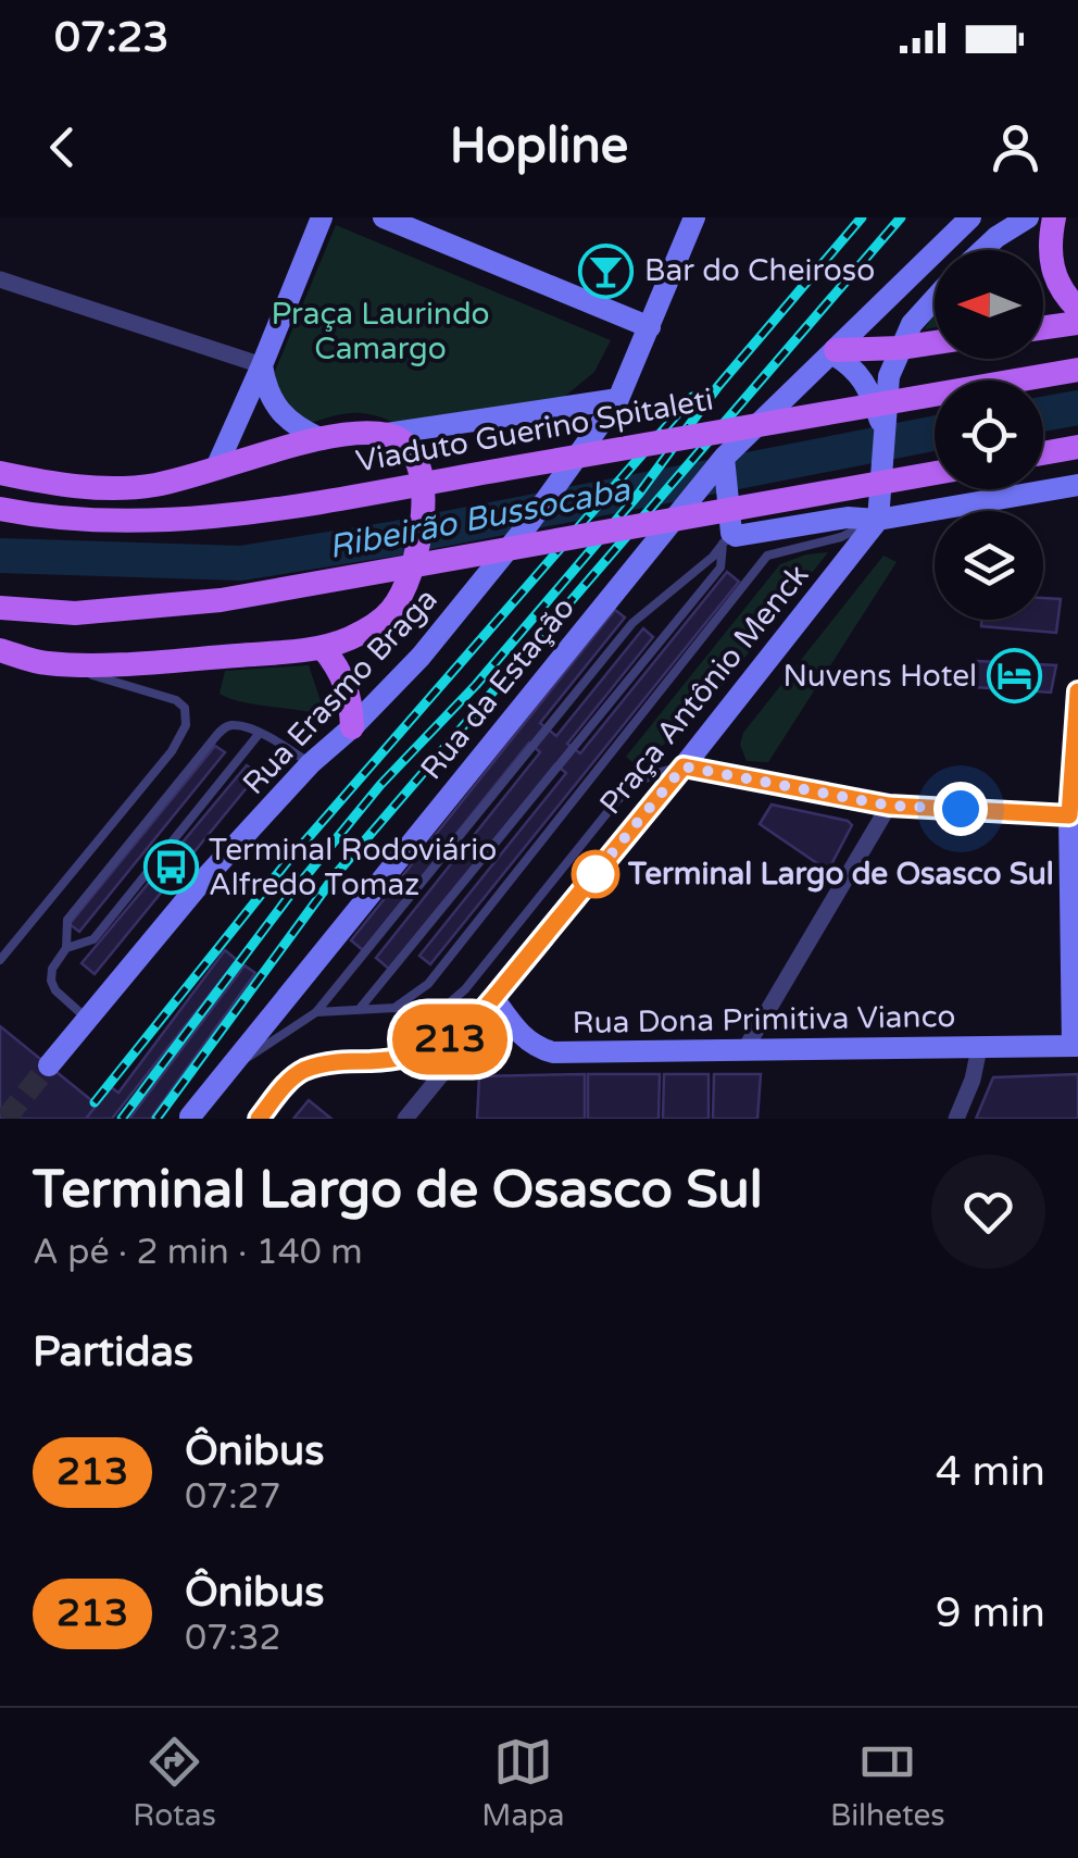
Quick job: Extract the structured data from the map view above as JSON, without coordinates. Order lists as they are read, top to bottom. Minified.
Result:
{"streets":{"main road":["Viaduto Guerino Spitaleti","Rua da Estação","Praça Antônio Menck","Rua Erasmo Braga","Rua Dona Primitiva Vianco"]},"crossings":[["Praça Antônio Menck","Rua Dona Primitiva Vianco"]],"water":["Ribeirão Bussocaba"],"parks":["Praça Laurindo Camargo"],"places":{"bar":["Bar do Cheiroso"],"hotel":["Nuvens Hotel"],"bus stop":["Terminal Rodoviário Alfredo Tomaz"],"other":["Terminal Largo de Osasco Sul"]},"lines":["bus line 213"],"north":"left","page":{"status":"07:23","header":"Hopline","on_map":"213","heading":[["Terminal Largo de Osasco Sul","A pé · 2 min · 140 m"],"Partidas"],"list":[{"mark":"213","name":"Ônibus","note":"07:27","value":"4 min"},{"mark":"213","name":"Ônibus","note":"07:32","value":"9 min"}],"tabs":["Rotas","Mapa","Bilhetes"]}}
